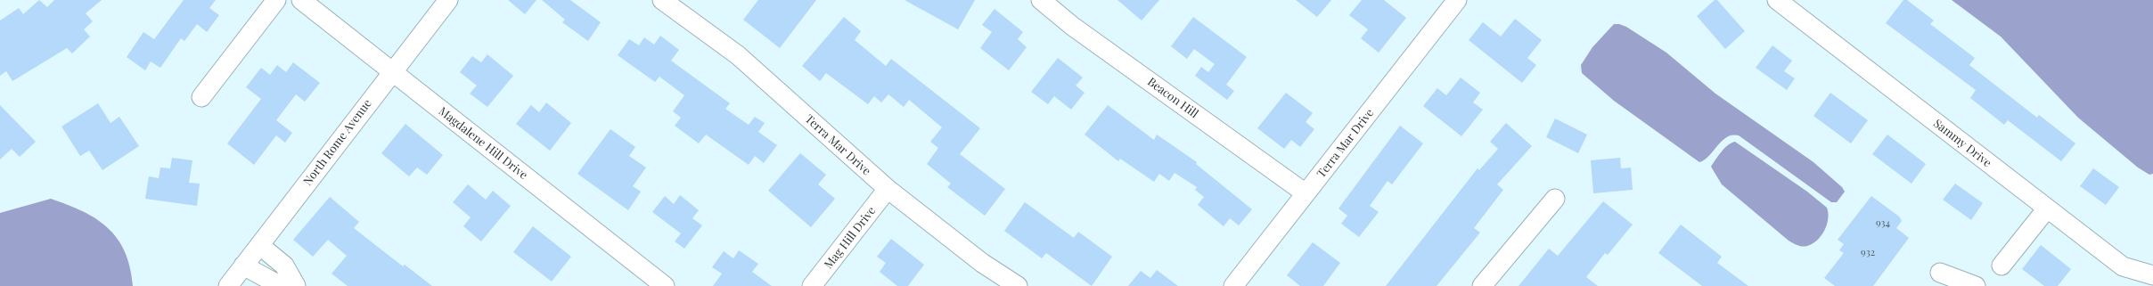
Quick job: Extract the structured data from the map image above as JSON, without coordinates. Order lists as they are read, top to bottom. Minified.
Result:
{"streets":{"street":["Beacon Hill","North Rome Avenue","Magdalene Hill Drive","Terra Mar Drive","Sammy Drive","Mag Hill Drive"]},"crossings":[["Beacon Hill","Terra Mar Drive"],["North Rome Avenue","Magdalene Hill Drive"],["Terra Mar Drive","Mag Hill Drive"]],"house_numbers":["934","932"]}
